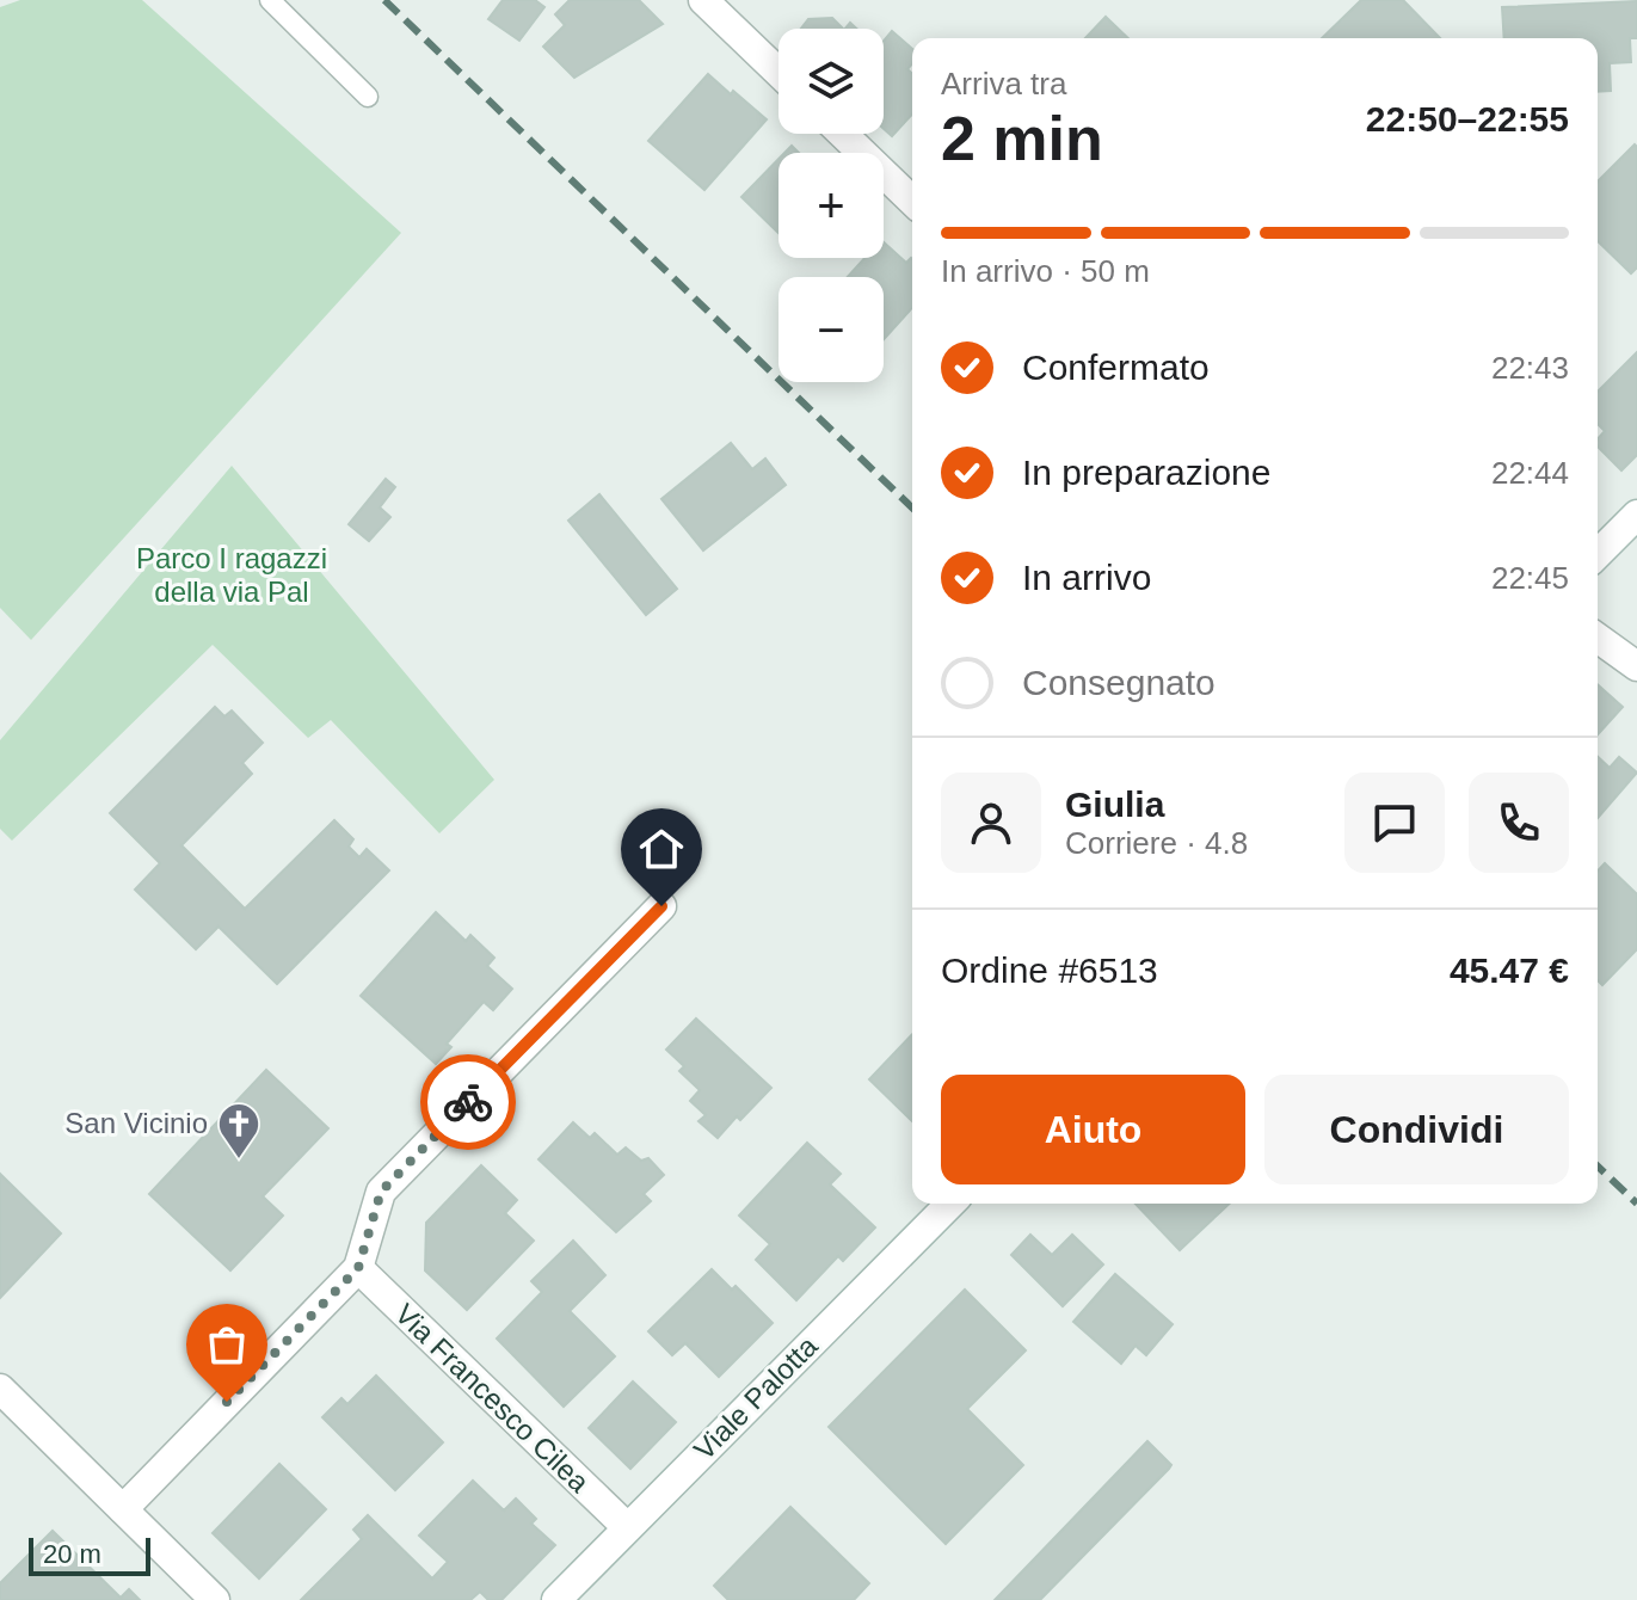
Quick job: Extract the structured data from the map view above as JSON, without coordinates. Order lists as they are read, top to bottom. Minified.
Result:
{"streets":{"street":["Via Francesco Cilea","Viale Palotta"]},"crossings":[["Via Francesco Cilea","Viale Palotta"]],"parks":["Parco I ragazzi della via Pal"],"places":{"church":["San Vicinio"]},"scale_bar":"20 m","page":{"map_buttons":["+","−"],"heading":["2 min","Arriva tra","22:50–22:55"],"panel":["Giulia","Corriere · 4.8","Ordine #6513","45.47 €"],"bar":"In arrivo · 50 m","list":[["Confermato","22:43"],["In preparazione","22:44"],["In arrivo","22:45"],"Consegnato"],"buttons":["Aiuto","Condividi"],"scale":"20 m"}}
